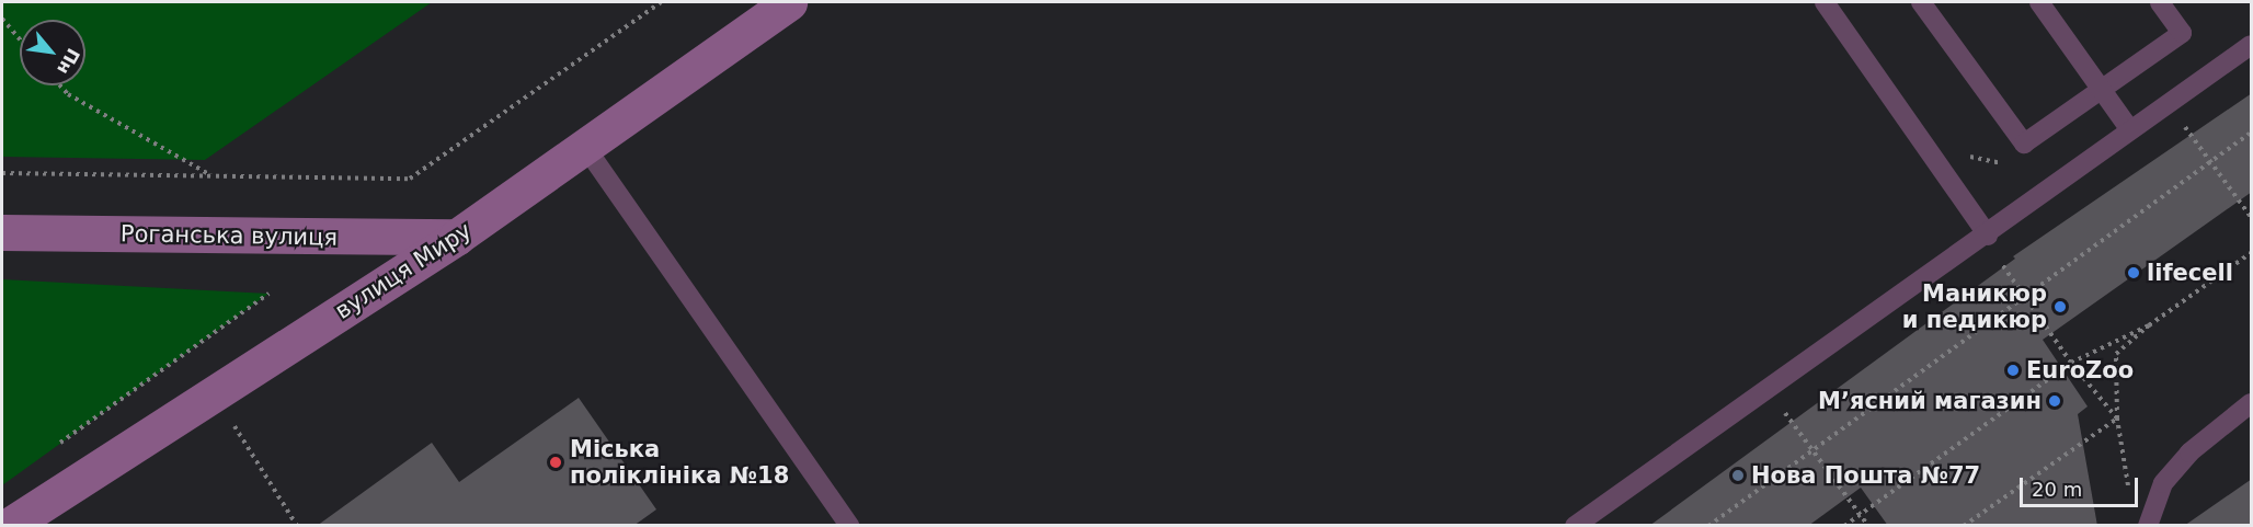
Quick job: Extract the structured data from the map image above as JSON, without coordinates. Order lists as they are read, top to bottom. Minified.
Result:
{"streets":{"street":["Роганська вулиця","вулиця Миру"]},"crossings":[["Роганська вулиця","вулиця Миру"]],"places":["lifecell","Маникюр и педикюр","EuroZoo","Мʼясний магазин","Міська поліклініка №18","Нова Пошта №77"],"scale_bar":"20 m","north":"bottom right"}
